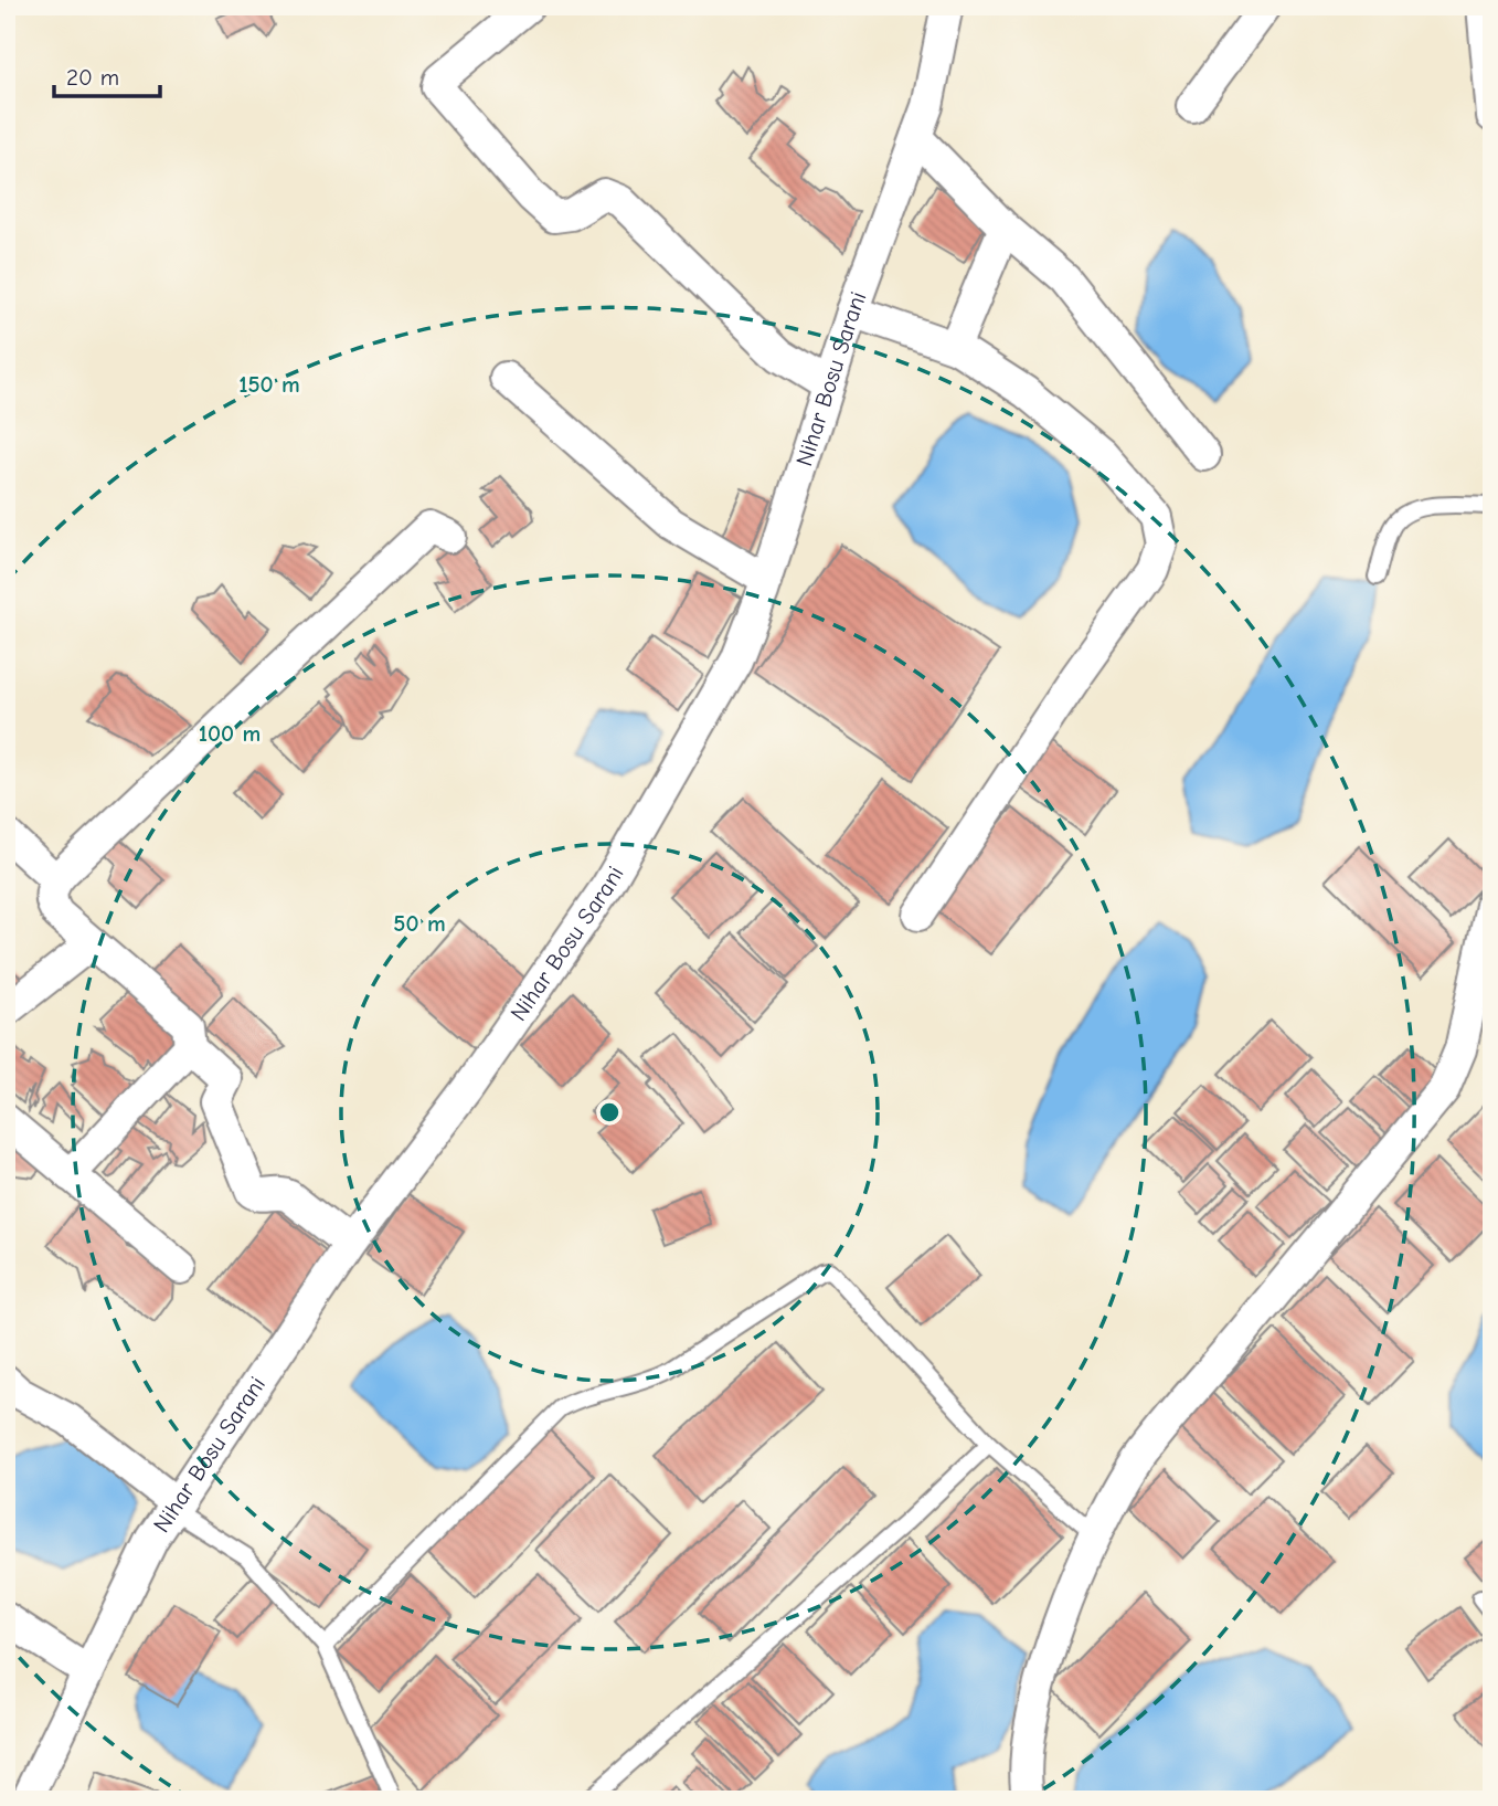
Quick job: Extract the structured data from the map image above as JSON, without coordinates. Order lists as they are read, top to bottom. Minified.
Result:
{"streets":{"street":["Nihar Bosu Sarani"]},"scale_bar":"20 m","rings":["150 m","100 m","50 m"]}
